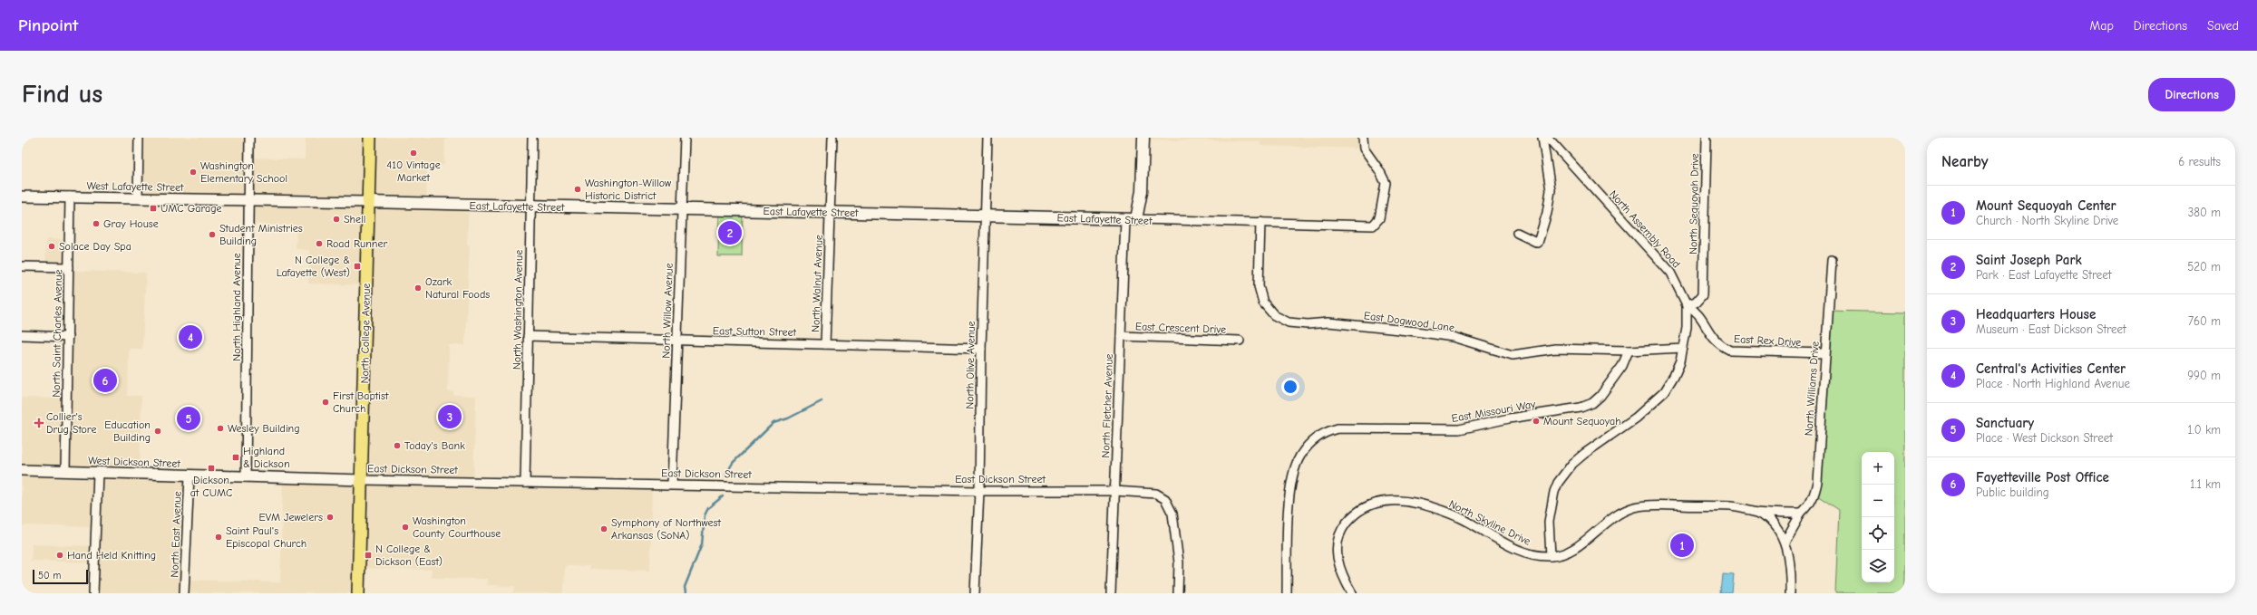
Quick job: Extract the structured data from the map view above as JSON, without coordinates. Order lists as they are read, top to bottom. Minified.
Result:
{"streets":{"main road":["East Lafayette Street","North College Avenue"],"street":["West Lafayette Street","North Sequoyah Drive","North Assembly Road","North Walnut Avenue","North Highland Avenue","North Washington Avenue","North Willow Avenue","East Dogwood Lane","East Crescent Drive","East Sutton Street","North Saint Charles Avenue","East Rex Drive","North Olive Avenue","North Williams Drive","North Fletcher Avenue","East Missouri Way","West Dickson Street","East Dickson Street","North Skyline Drive","North East Avenue"]},"crossings":[["West Lafayette Street","East Lafayette Street"],["West Lafayette Street","North Highland Avenue"],["West Lafayette Street","North Saint Charles Avenue"],["North Sequoyah Drive","North Assembly Road"],["North Sequoyah Drive","East Rex Drive"],["East Lafayette Street","North Walnut Avenue"],["East Lafayette Street","North Highland Avenue"],["East Lafayette Street","North Washington Avenue"],["East Lafayette Street","North Willow Avenue"],["East Lafayette Street","East Dogwood Lane"],["East Lafayette Street","North College Avenue"],["East Lafayette Street","North Olive Avenue"],["East Lafayette Street","North Fletcher Avenue"],["North Assembly Road","East Rex Drive"],["North Walnut Avenue","East Sutton Street"],["North Highland Avenue","West Dickson Street"],["North Highland Avenue","East Dickson Street"],["North Washington Avenue","East Sutton Street"],["North Washington Avenue","East Dickson Street"],["North Willow Avenue","East Sutton Street"],["North Willow Avenue","East Dickson Street"],["East Dogwood Lane","East Missouri Way"],["East Crescent Drive","North Fletcher Avenue"],["East Sutton Street","North Olive Avenue"],["North Saint Charles Avenue","West Dickson Street"],["North College Avenue","East Dickson Street"],["East Rex Drive","North Williams Drive"],["North Olive Avenue","East Dickson Street"],["North Fletcher Avenue","East Dickson Street"],["West Dickson Street","East Dickson Street"],["West Dickson Street","North East Avenue"]],"places":{"other":["410 Vintage Market","Washington Elementary School","Washington-Willow Historic District","Shell","Gray House","Student Ministries Building","Road Runner","Solace Day Spa","Ozark Natural Foods","First Baptist Church","Mount Sequoyah","Wesley Building","Education Building","Today's Bank","EVM Jewelers","Washington County Courthouse","Symphony of Northwest Arkansas (SoNA)","Saint Paul's Episcopal Church","Hand Held Knitting"],"transit":["UMC Garage","N College & Lafayette (West)","Highland & Dickson","Dickson at CUMC","N College & Dickson (East)"],"health":["Collier's Drug Store"]},"scale_bar":"50 m","page":{"header":"Pinpoint","nav":["Map","Directions","Saved"],"buttons":"Directions","title":"Find us","heading":["Nearby","6 results"],"list":[{"mark":"1","name":"Mount Sequoyah Center","note":"Church · North Skyline Drive","value":"380 m"},{"mark":"2","name":"Saint Joseph Park","note":"Park · East Lafayette Street","value":"520 m"},{"mark":"3","name":"Headquarters House","note":"Museum · East Dickson Street","value":"760 m"},{"mark":"4","name":"Central's Activities Center","note":"Place · North Highland Avenue","value":"990 m"},{"mark":"5","name":"Sanctuary","note":"Place · West Dickson Street","value":"1.0 km"},{"mark":"6","name":"Fayetteville Post Office","note":"Public building","value":"1.1 km"}],"pins":["2","4","6","3","5","1"],"map_buttons":["+","−"],"scale":"50 m"}}
